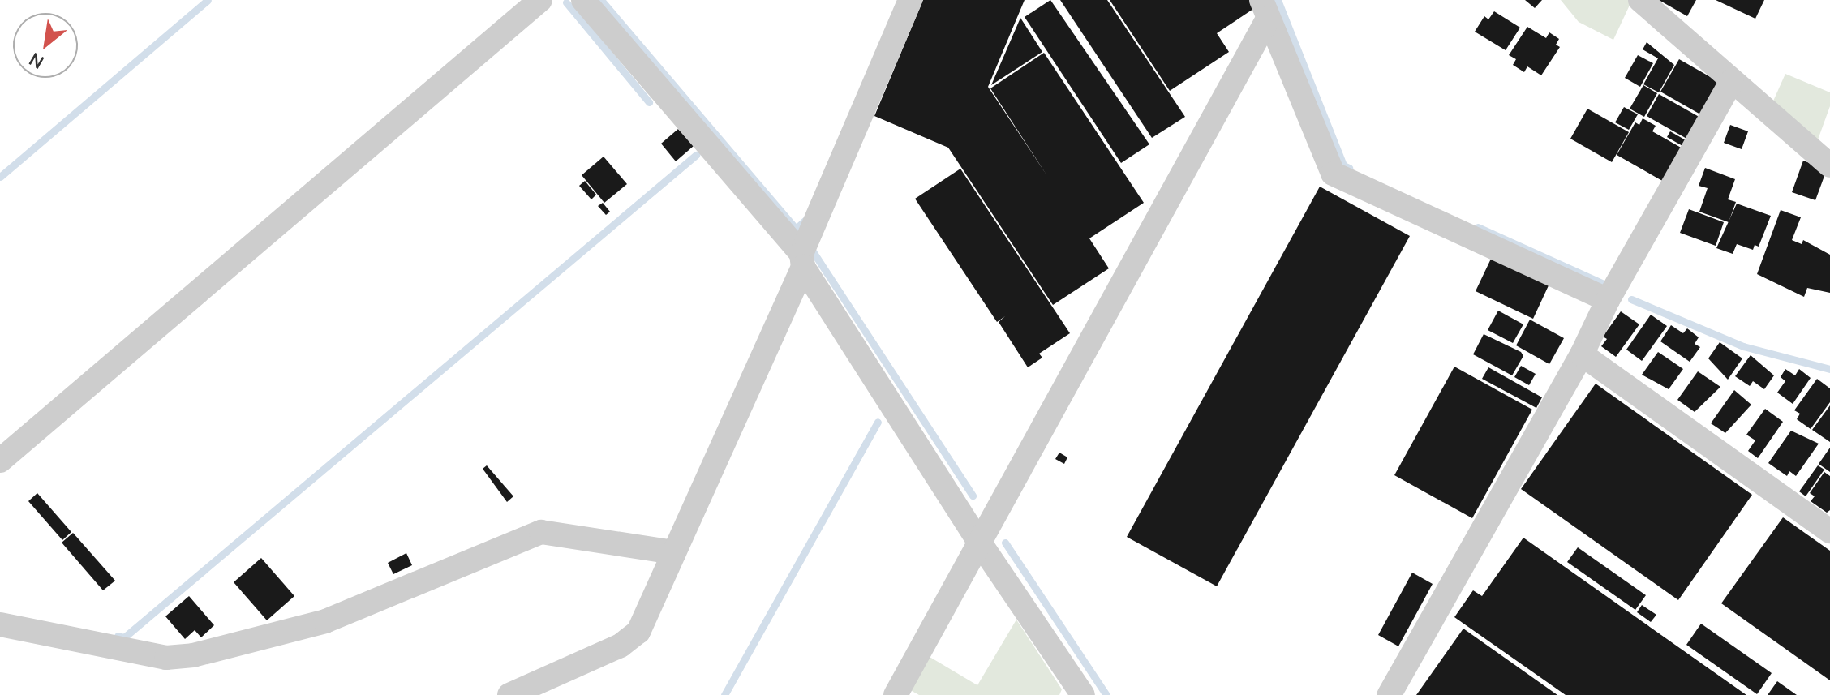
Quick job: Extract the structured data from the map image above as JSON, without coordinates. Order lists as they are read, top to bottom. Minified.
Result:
{"north":"bottom left"}
